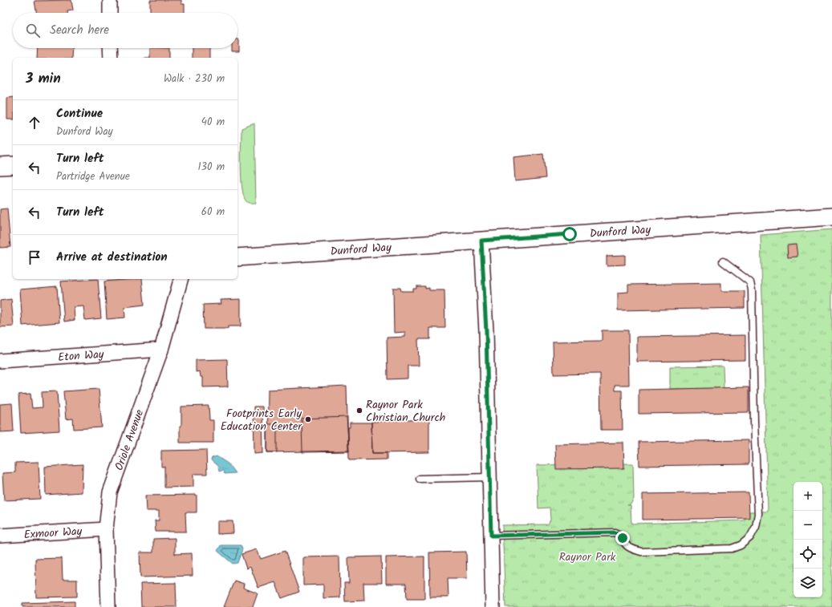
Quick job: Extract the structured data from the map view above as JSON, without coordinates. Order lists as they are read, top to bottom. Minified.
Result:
{"streets":{"street":["Dunford Way","Eton Way","Oriole Avenue","Exmoor Way"]},"crossings":[["Eton Way","Oriole Avenue"],["Oriole Avenue","Exmoor Way"]],"parks":["Raynor Park"],"places":["Raynor Park Christian Church","Footprints Early Education Center"],"page":{"search":"Search here","heading":["3 min","Walk · 230 m"],"list":[["Continue","Dunford Way","40 m"],["Turn left","Partridge Avenue","130 m"],["Turn left","60 m"],"Arrive at destination"],"map_buttons":["+","−"]}}
